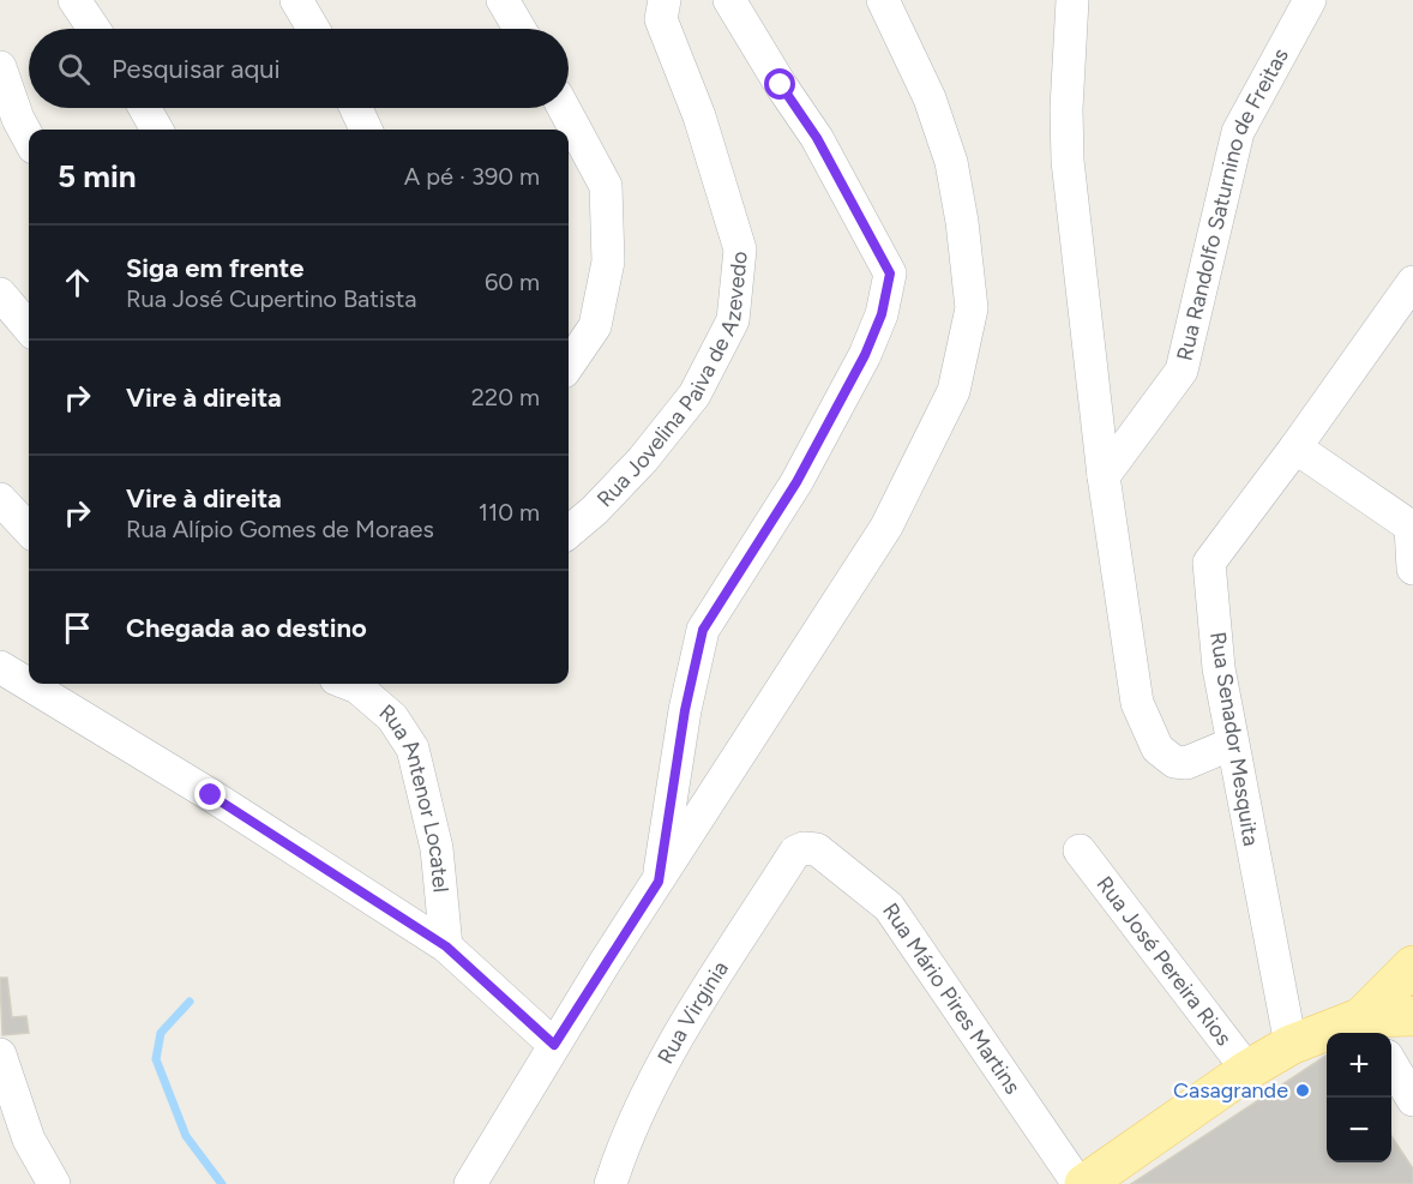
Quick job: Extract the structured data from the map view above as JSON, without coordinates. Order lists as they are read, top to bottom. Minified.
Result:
{"streets":{"street":["Rua Randolfo Saturnino de Freitas","Rua Jovelina Paiva de Azevedo","Rua Senador Mesquita","Rua Antenor Locatel","Rua José Pereira Rios","Rua Mário Pires Martins","Rua Virginia"]},"crossings":[["Rua Mário Pires Martins","Rua Virginia"]],"places":["Casagrande"],"page":{"search":"Pesquisar aqui","heading":["5 min","A pé · 390 m"],"list":[["Siga em frente","Rua José Cupertino Batista","60 m"],["Vire à direita","220 m"],["Vire à direita","Rua Alípio Gomes de Moraes","110 m"],"Chegada ao destino"],"map_buttons":["+","−"]}}
